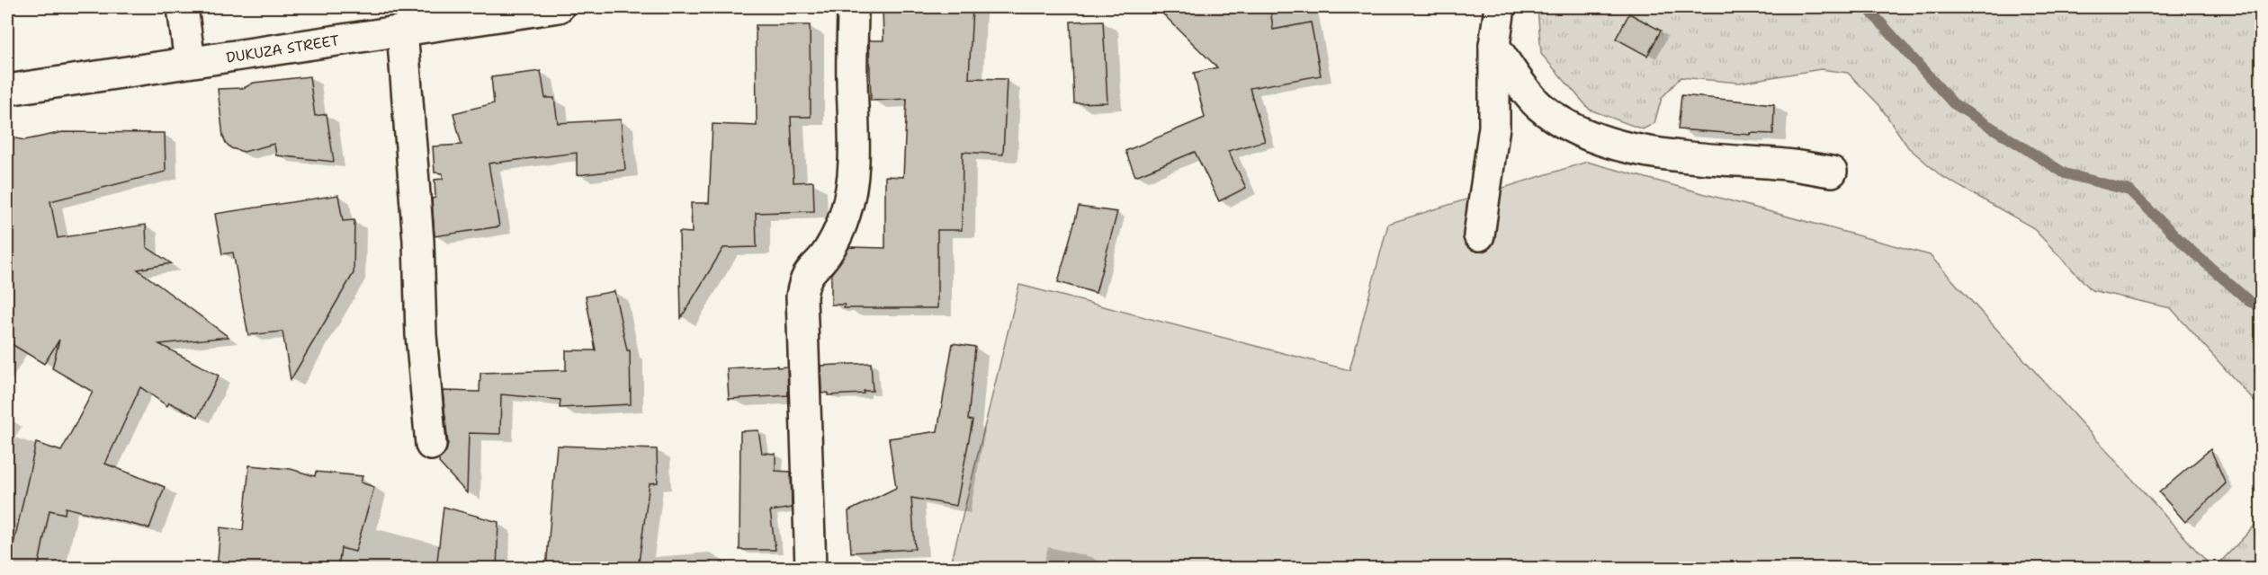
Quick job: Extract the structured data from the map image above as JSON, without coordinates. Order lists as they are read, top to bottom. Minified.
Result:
{"streets":{"street":["DUKUZA STREET"]}}
